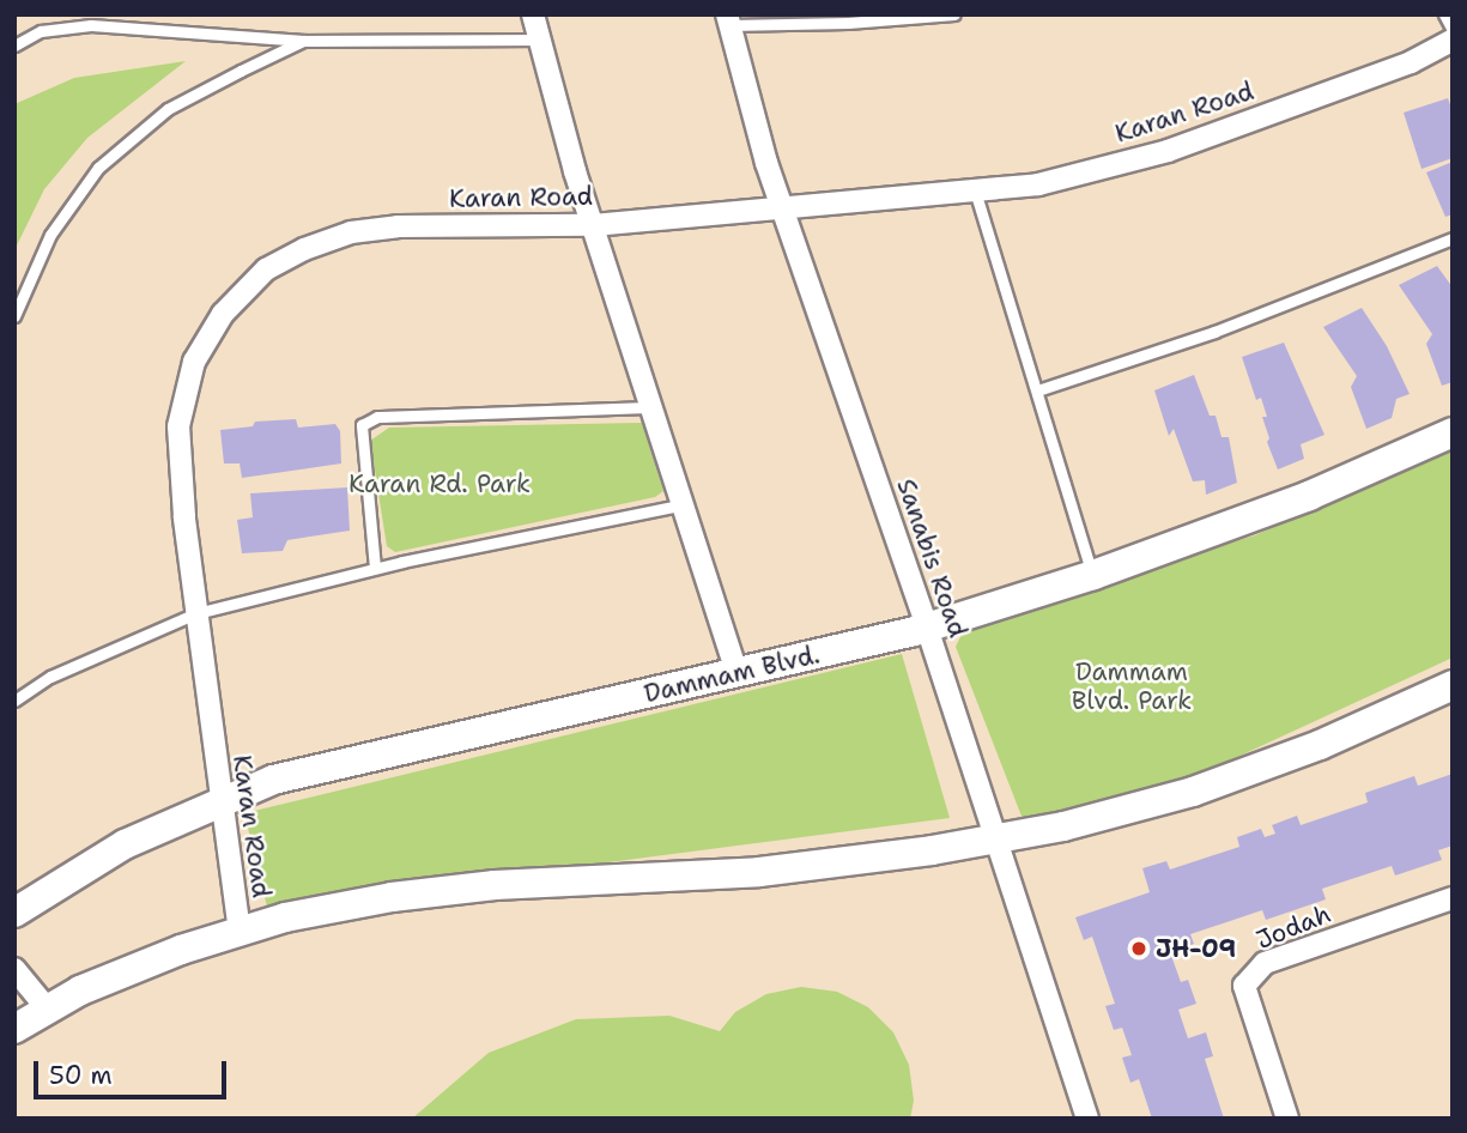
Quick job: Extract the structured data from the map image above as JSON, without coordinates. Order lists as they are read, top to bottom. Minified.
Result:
{"streets":{"main road":["Dammam Blvd."],"street":["Karan Road","Sanabis Road","Jodah"]},"crossings":[["Karan Road","Sanabis Road"],["Karan Road","Dammam Blvd."],["Sanabis Road","Dammam Blvd."]],"parks":["Karan Rd. Park","Dammam Blvd. Park"],"places":["JH-09"],"scale_bar":"50 m"}
